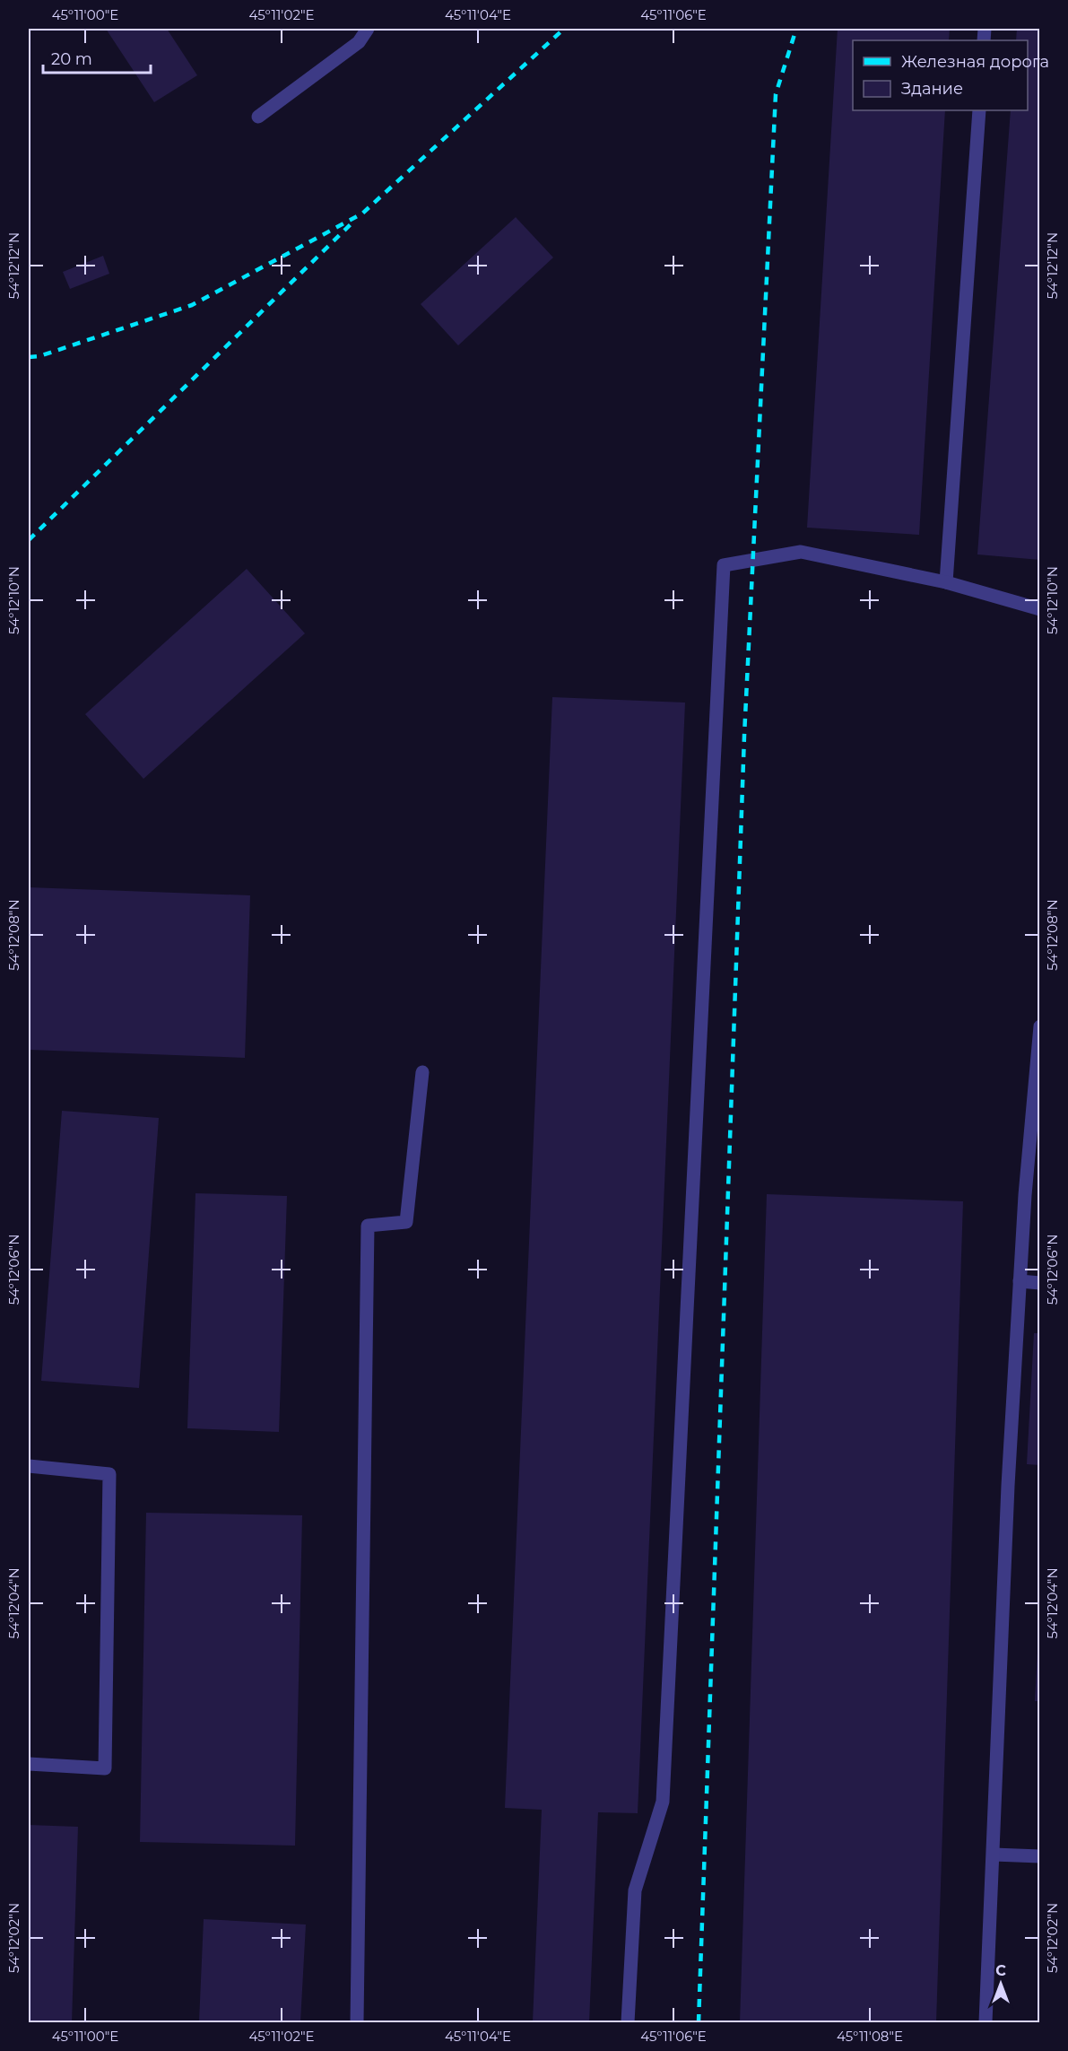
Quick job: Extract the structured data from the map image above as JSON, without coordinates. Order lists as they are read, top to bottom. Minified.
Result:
{"legend":["Железная дорога","Здание"],"scale_bar":"20 m","north":"top","coordinates":["45°11'00\"E","45°11'02\"E","45°11'04\"E","45°11'06\"E","54°12'12\"N","54°12'10\"N","54°12'08\"N","54°12'06\"N","54°12'04\"N","54°12'02\"N","45°11'08\"E"]}
